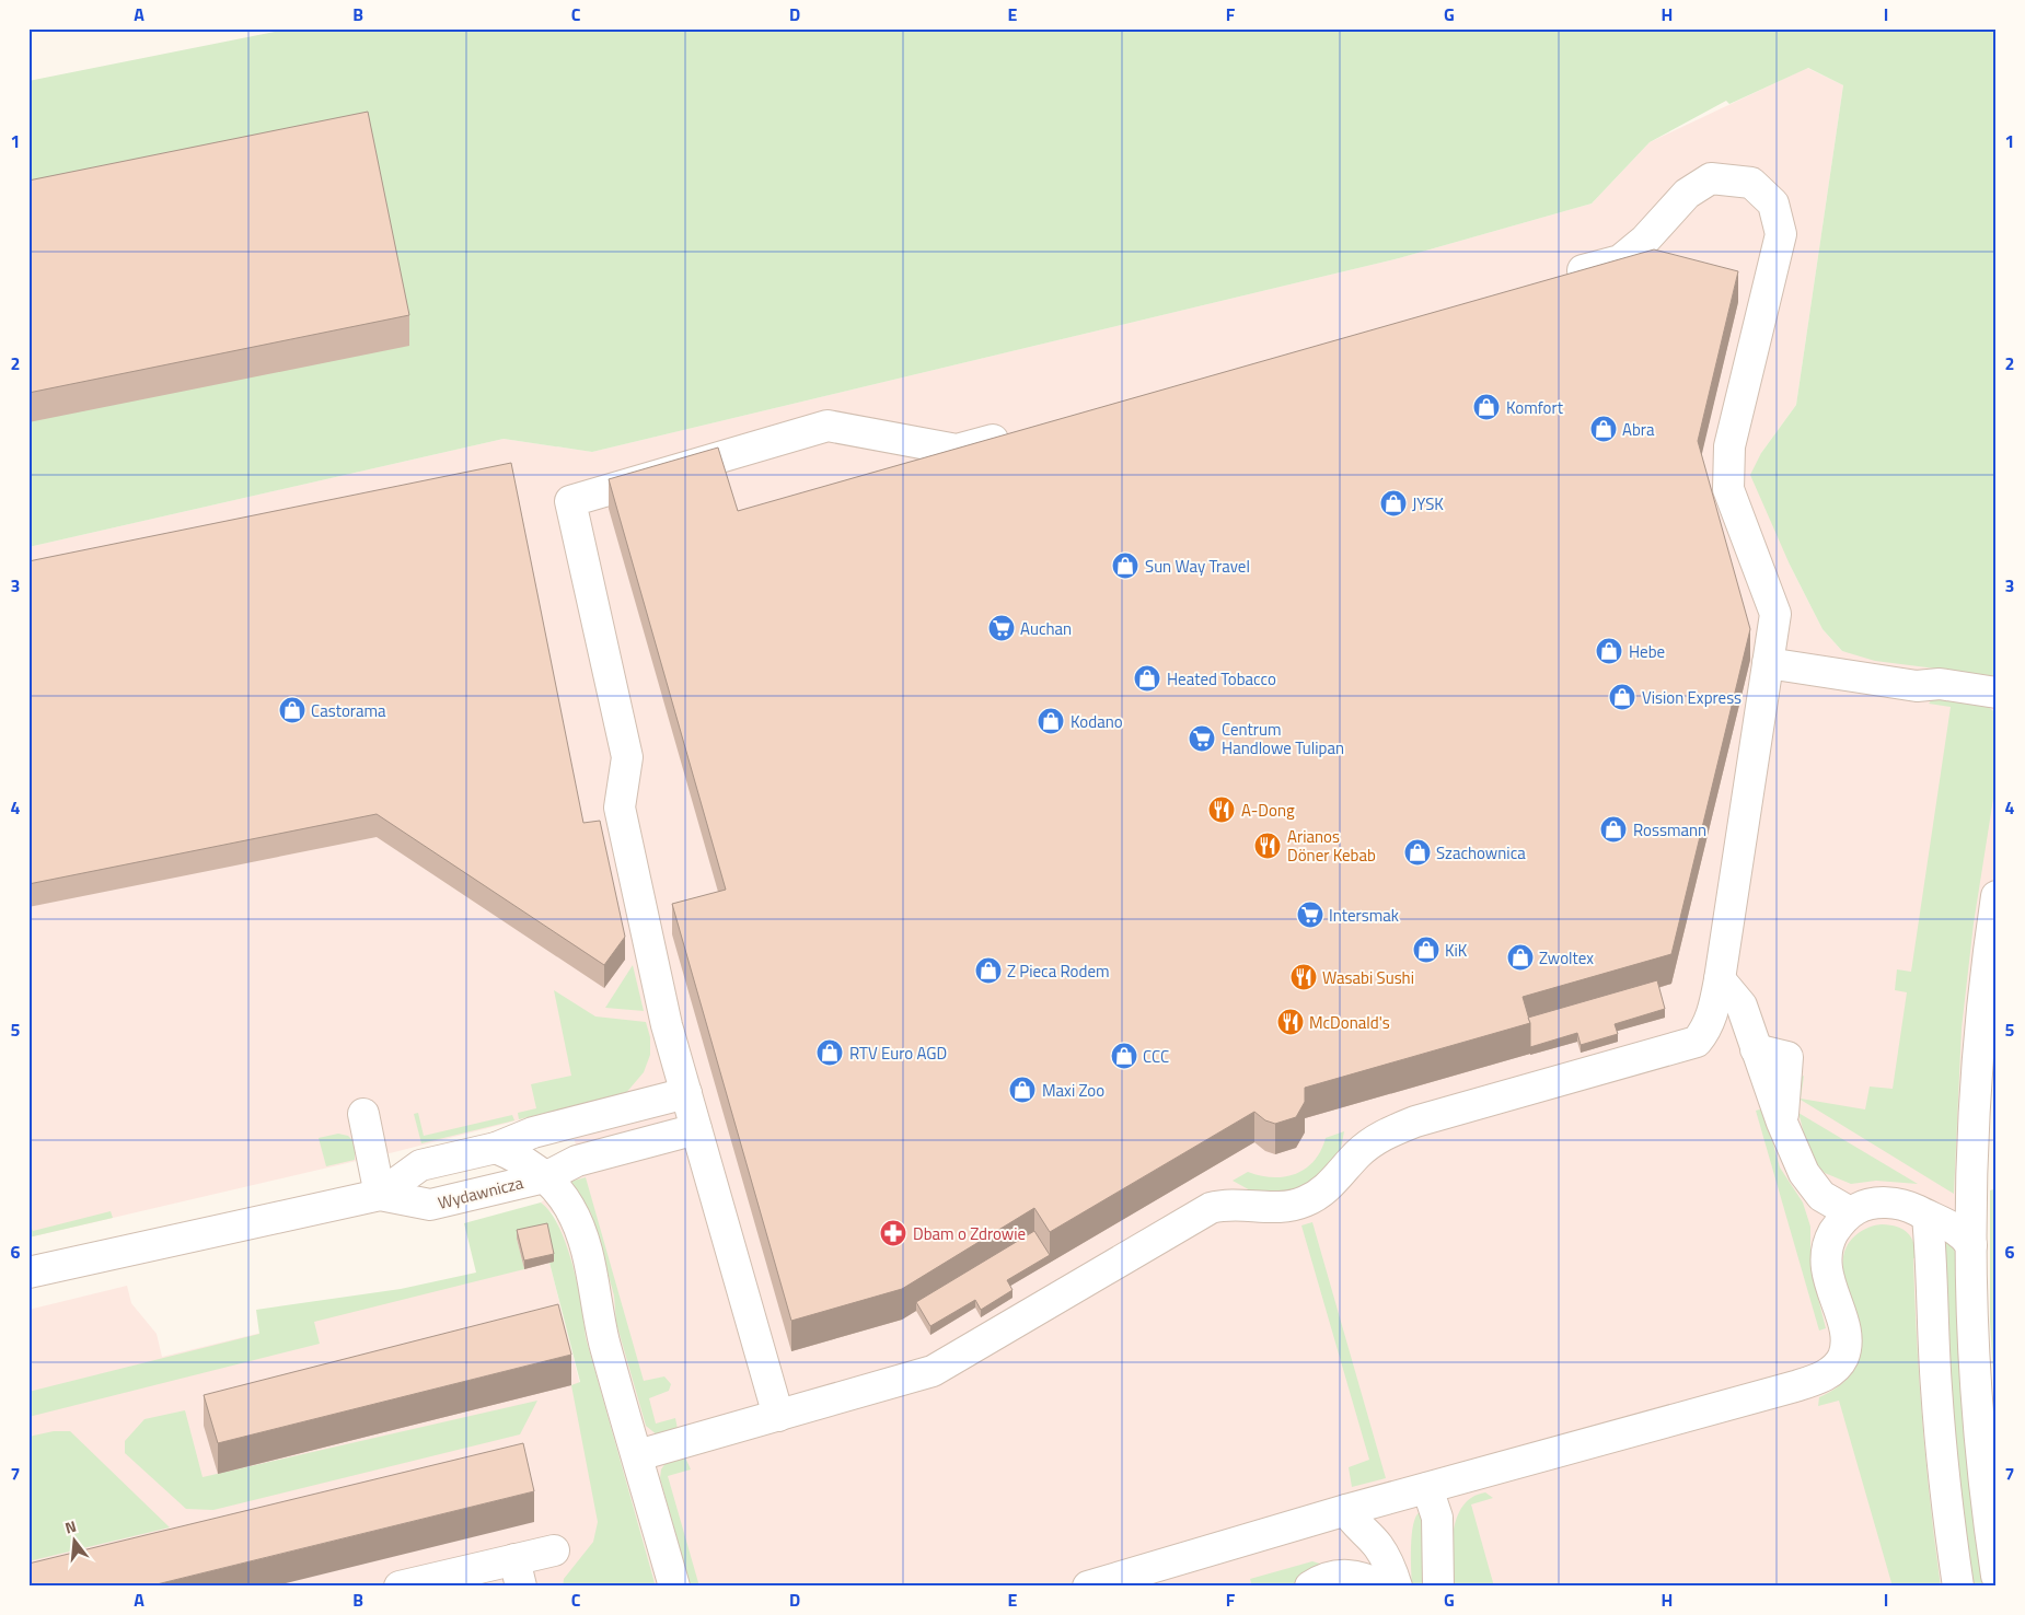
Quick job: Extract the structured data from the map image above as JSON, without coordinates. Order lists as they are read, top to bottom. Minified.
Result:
{"streets":{"street":["Wydawnicza"]},"places":{"shop":["Komfort","Abra","JYSK","Sun Way Travel","Hebe","Heated Tobacco","Vision Express","Castorama","Kodano","Rossmann","Szachownica","KiK","Zwoltex","Z Pieca Rodem","RTV Euro AGD","CCC","Maxi Zoo"],"supermarket":["Auchan","Centrum Handlowe Tulipan","Intersmak"],"restaurant":["A-Dong","Arianos Döner Kebab","Wasabi Sushi","McDonald's"],"pharmacy":["Dbam o Zdrowie"]},"north":"top","grid":{"columns":["A","B","C","D","E","F","G","H","I"],"rows":["1","2","3","4","5","6","7"]}}
